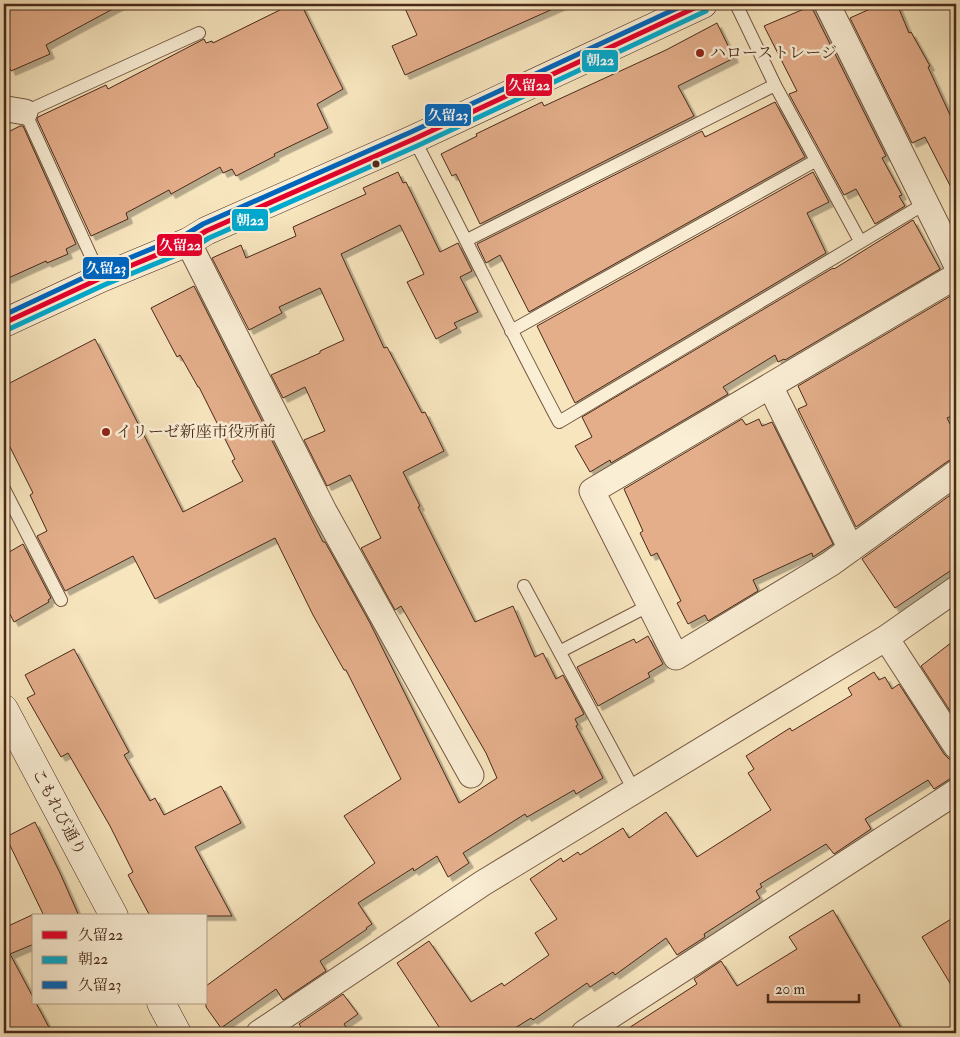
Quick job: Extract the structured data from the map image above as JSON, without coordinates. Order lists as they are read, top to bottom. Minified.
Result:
{"streets":{"street":["こもれび通り"]},"places":["ハローストレージ","イリーゼ新座市役所前"],"lines":["transit line 久留22","transit line 久留23","transit line 朝22"],"legend":["久留22","朝22","久留23"],"scale_bar":"20 m"}
